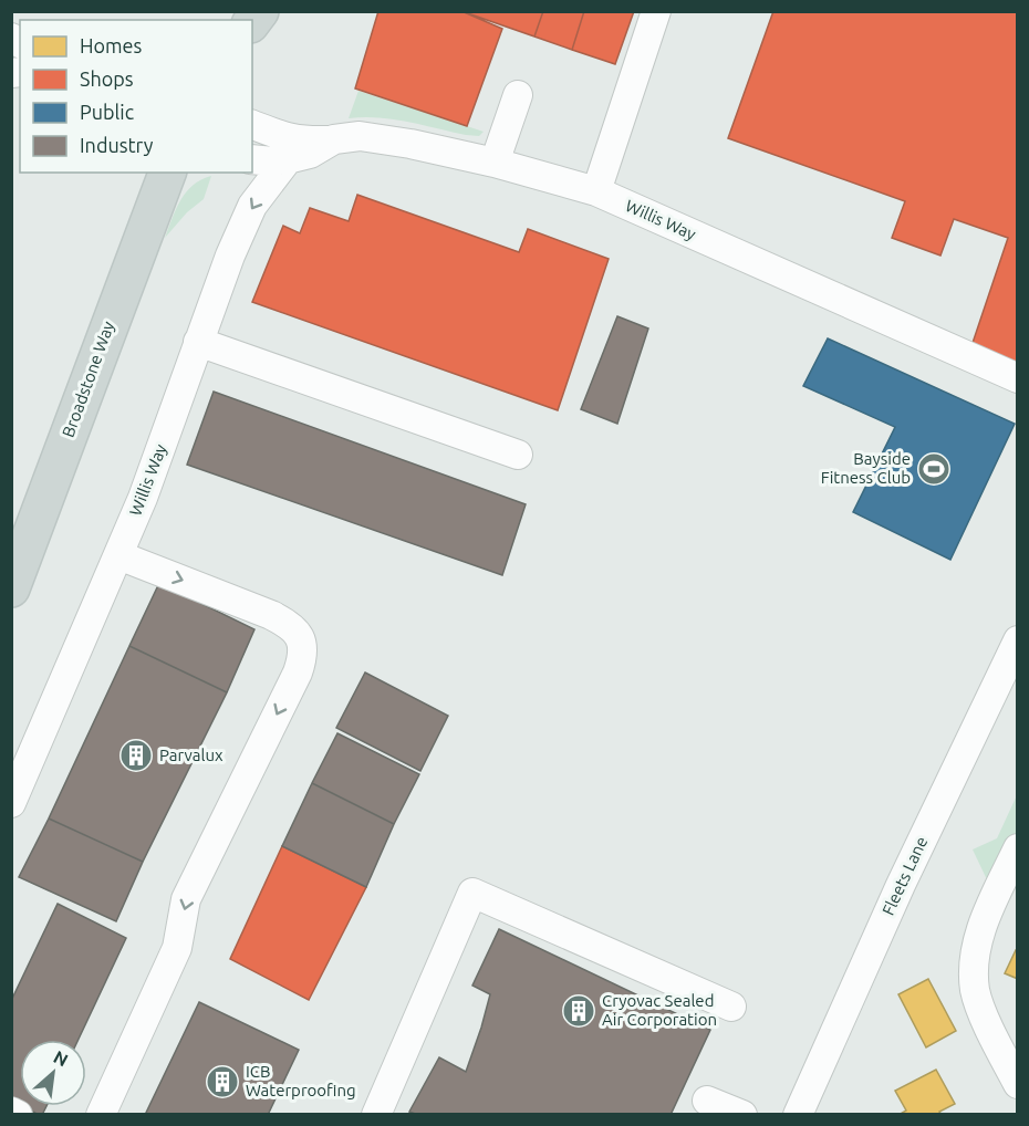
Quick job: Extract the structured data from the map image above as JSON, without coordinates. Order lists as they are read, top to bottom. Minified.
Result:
{"streets":{"main road":["Broadstone Way"],"street":["Willis Way","Fleets Lane"]},"places":{"sports":["Bayside Fitness Club"],"building":["Parvalux","Cryovac Sealed Air Corporation","ICB Waterproofing"]},"legend":["Homes","Shops","Public","Industry"],"north":"top right"}
